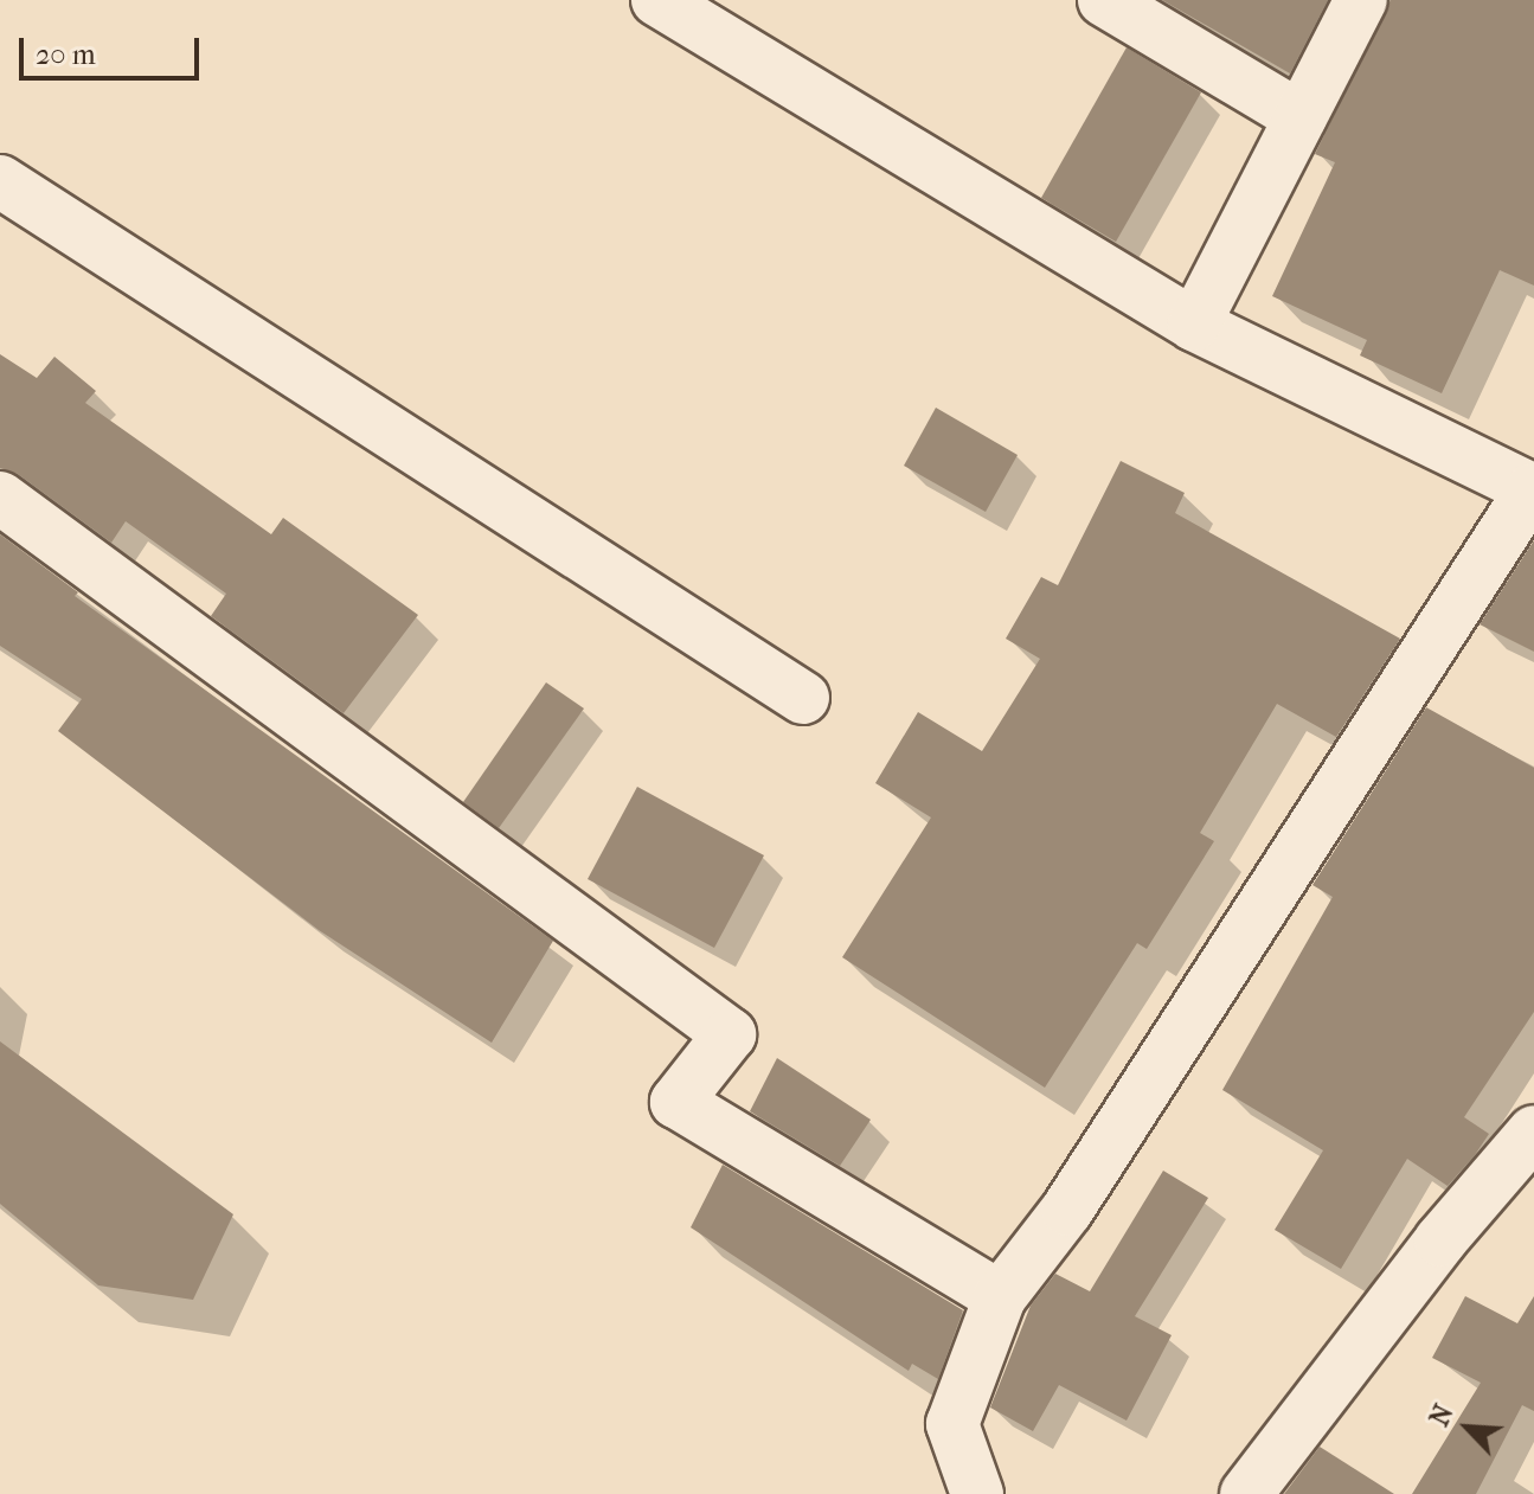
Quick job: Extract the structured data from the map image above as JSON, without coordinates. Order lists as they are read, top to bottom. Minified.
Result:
{"scale_bar":"20 m","north":"top left"}
